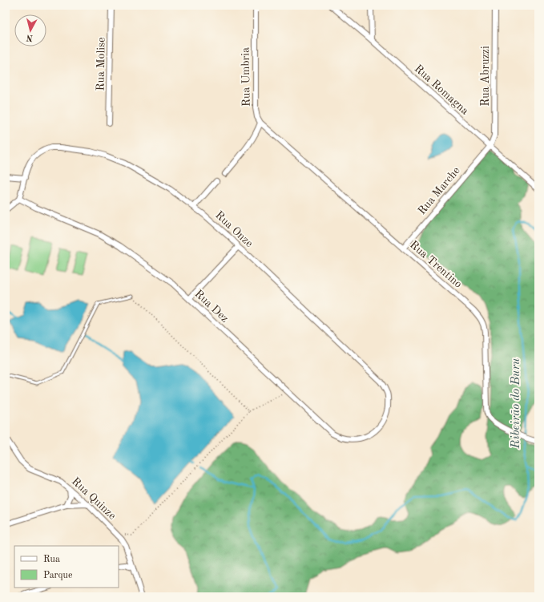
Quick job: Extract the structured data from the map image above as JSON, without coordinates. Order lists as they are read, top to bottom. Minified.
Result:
{"streets":{"street":["Rua Molise","Rua Abruzzi","Rua Umbria","Rua Romagna","Rua Marche","Rua Onze","Rua Trentino","Rua Dez","Rua Quinze"]},"crossings":[["Rua Abruzzi","Rua Romagna"],["Rua Abruzzi","Rua Marche"],["Rua Umbria","Rua Trentino"],["Rua Romagna","Rua Marche"],["Rua Marche","Rua Trentino"],["Rua Onze","Rua Dez"]],"water":["Ribeirão do Buru"],"legend":["Rua","Parque"],"north":"bottom"}
